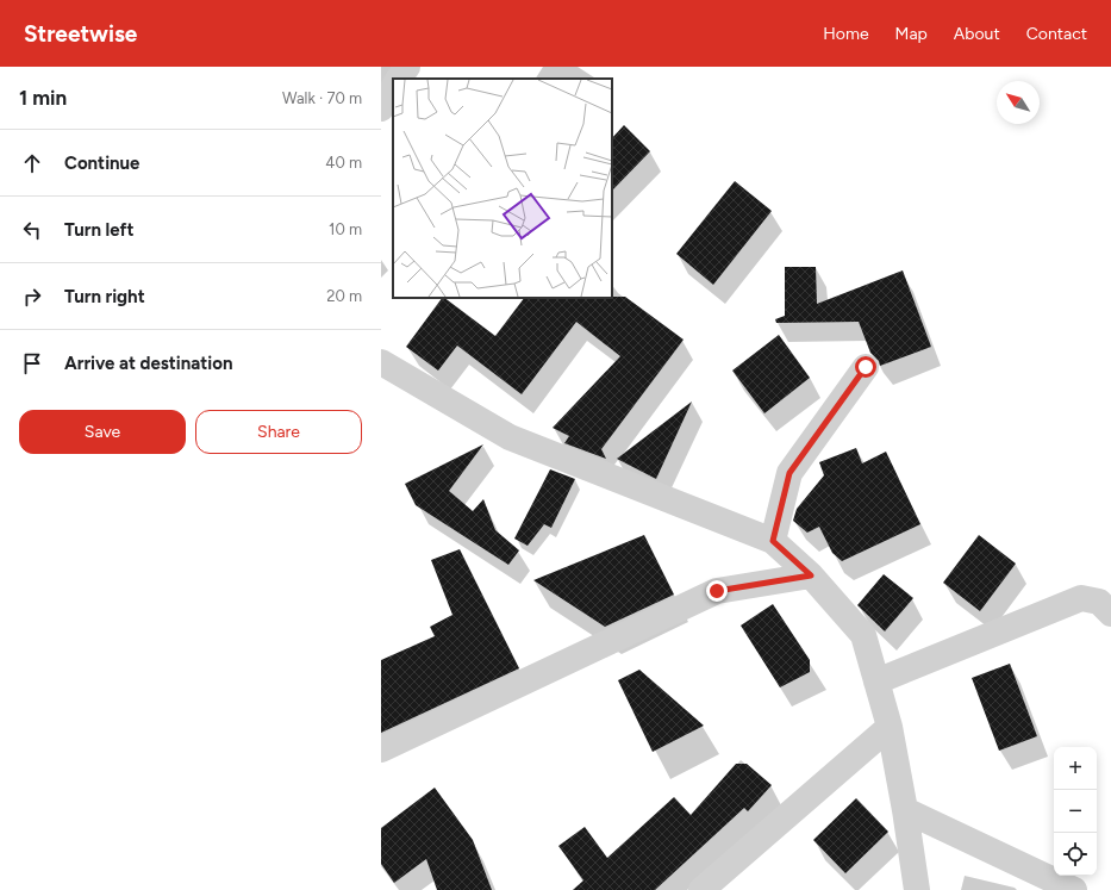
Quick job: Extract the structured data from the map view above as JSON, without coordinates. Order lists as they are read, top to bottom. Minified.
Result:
{"north":"top left","page":{"header":"Streetwise","nav":["Home","Map","About","Contact"],"heading":["1 min","Walk · 70 m"],"list":[["Continue","40 m"],["Turn left","10 m"],["Turn right","20 m"],"Arrive at destination"],"buttons":["Save","Share"],"map_buttons":["+","−"]}}
